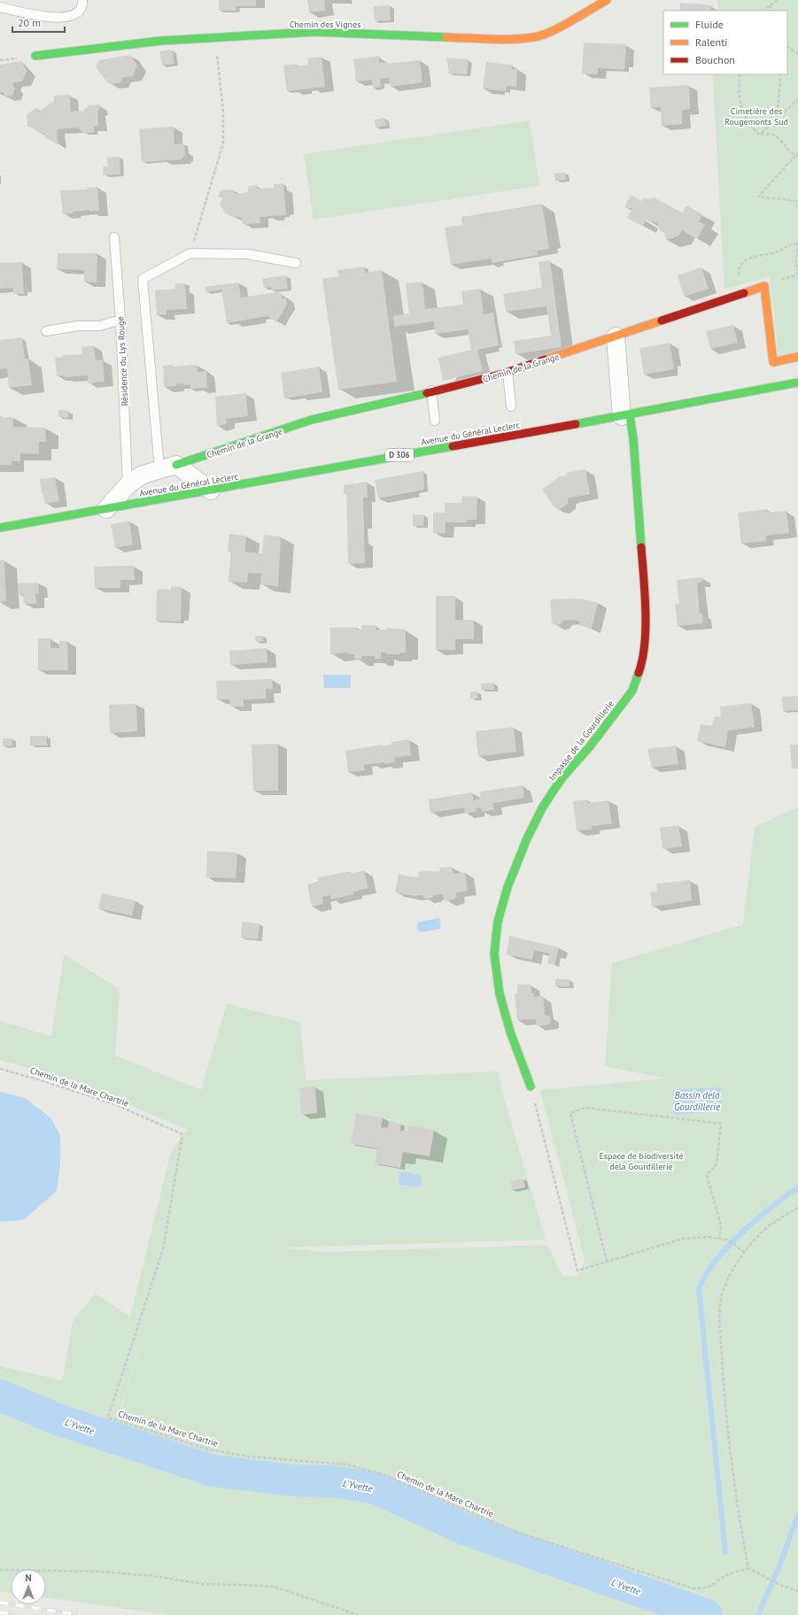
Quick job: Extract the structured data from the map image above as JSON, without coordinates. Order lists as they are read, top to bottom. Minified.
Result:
{"streets":{"street":["Chemin des Vignes","Chemin de la Grange","Avenue du Général Leclerc","D 306","Impasse de la Gourdillerie"],"lane":["Résidence du Lys Rouge"],"path":["Chemin de la Mare Chartrie"]},"crossings":[["Résidence du Lys Rouge","Chemin de la Grange"],["Chemin de la Grange","Avenue du Général Leclerc"],["Avenue du Général Leclerc","Impasse de la Gourdillerie"]],"water":["Bassin dela Gourdillerie","L'Yvette"],"parks":["Cimetière des Rougemonts Sud","Espace de biodiversité dela Gourdillerie"],"legend":["Fluide","Ralenti","Bouchon"],"scale_bar":"20 m","north":"top"}
